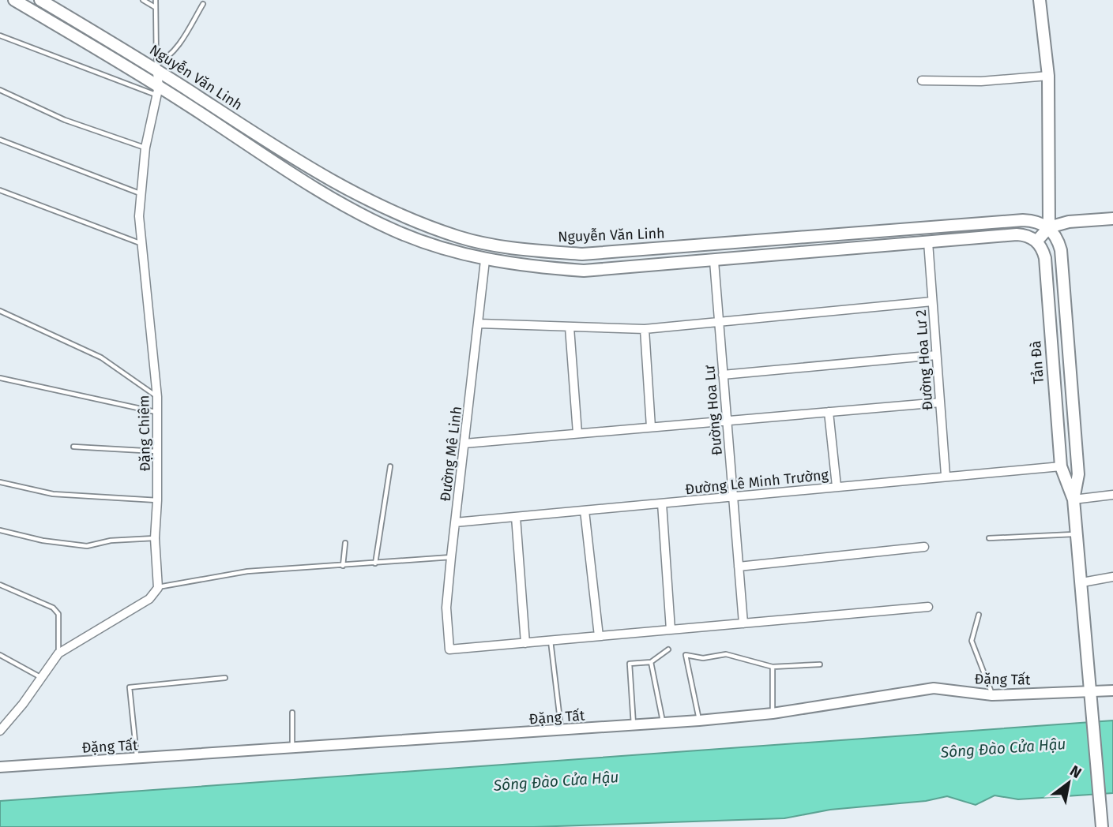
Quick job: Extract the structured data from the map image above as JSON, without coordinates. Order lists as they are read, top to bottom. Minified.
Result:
{"streets":{"main road":["Nguyễn Văn Linh","Tản Đà"],"street":["Đường Hoa Lư 2","Đường Hoa Lư","Đặng Chiêm","Đường Mê Linh","Đường Lê Minh Trường","Đặng Tất"]},"crossings":[["Nguyễn Văn Linh","Đường Hoa Lư 2"],["Nguyễn Văn Linh","Tản Đà"],["Nguyễn Văn Linh","Đường Hoa Lư"],["Nguyễn Văn Linh","Đặng Chiêm"],["Nguyễn Văn Linh","Đường Mê Linh"],["Đường Hoa Lư 2","Đường Lê Minh Trường"],["Tản Đà","Đường Lê Minh Trường"],["Tản Đà","Đặng Tất"],["Đường Hoa Lư","Đường Lê Minh Trường"],["Đường Mê Linh","Đường Lê Minh Trường"]],"water":["Sông Đào Cửa Hậu"],"north":"top right"}
